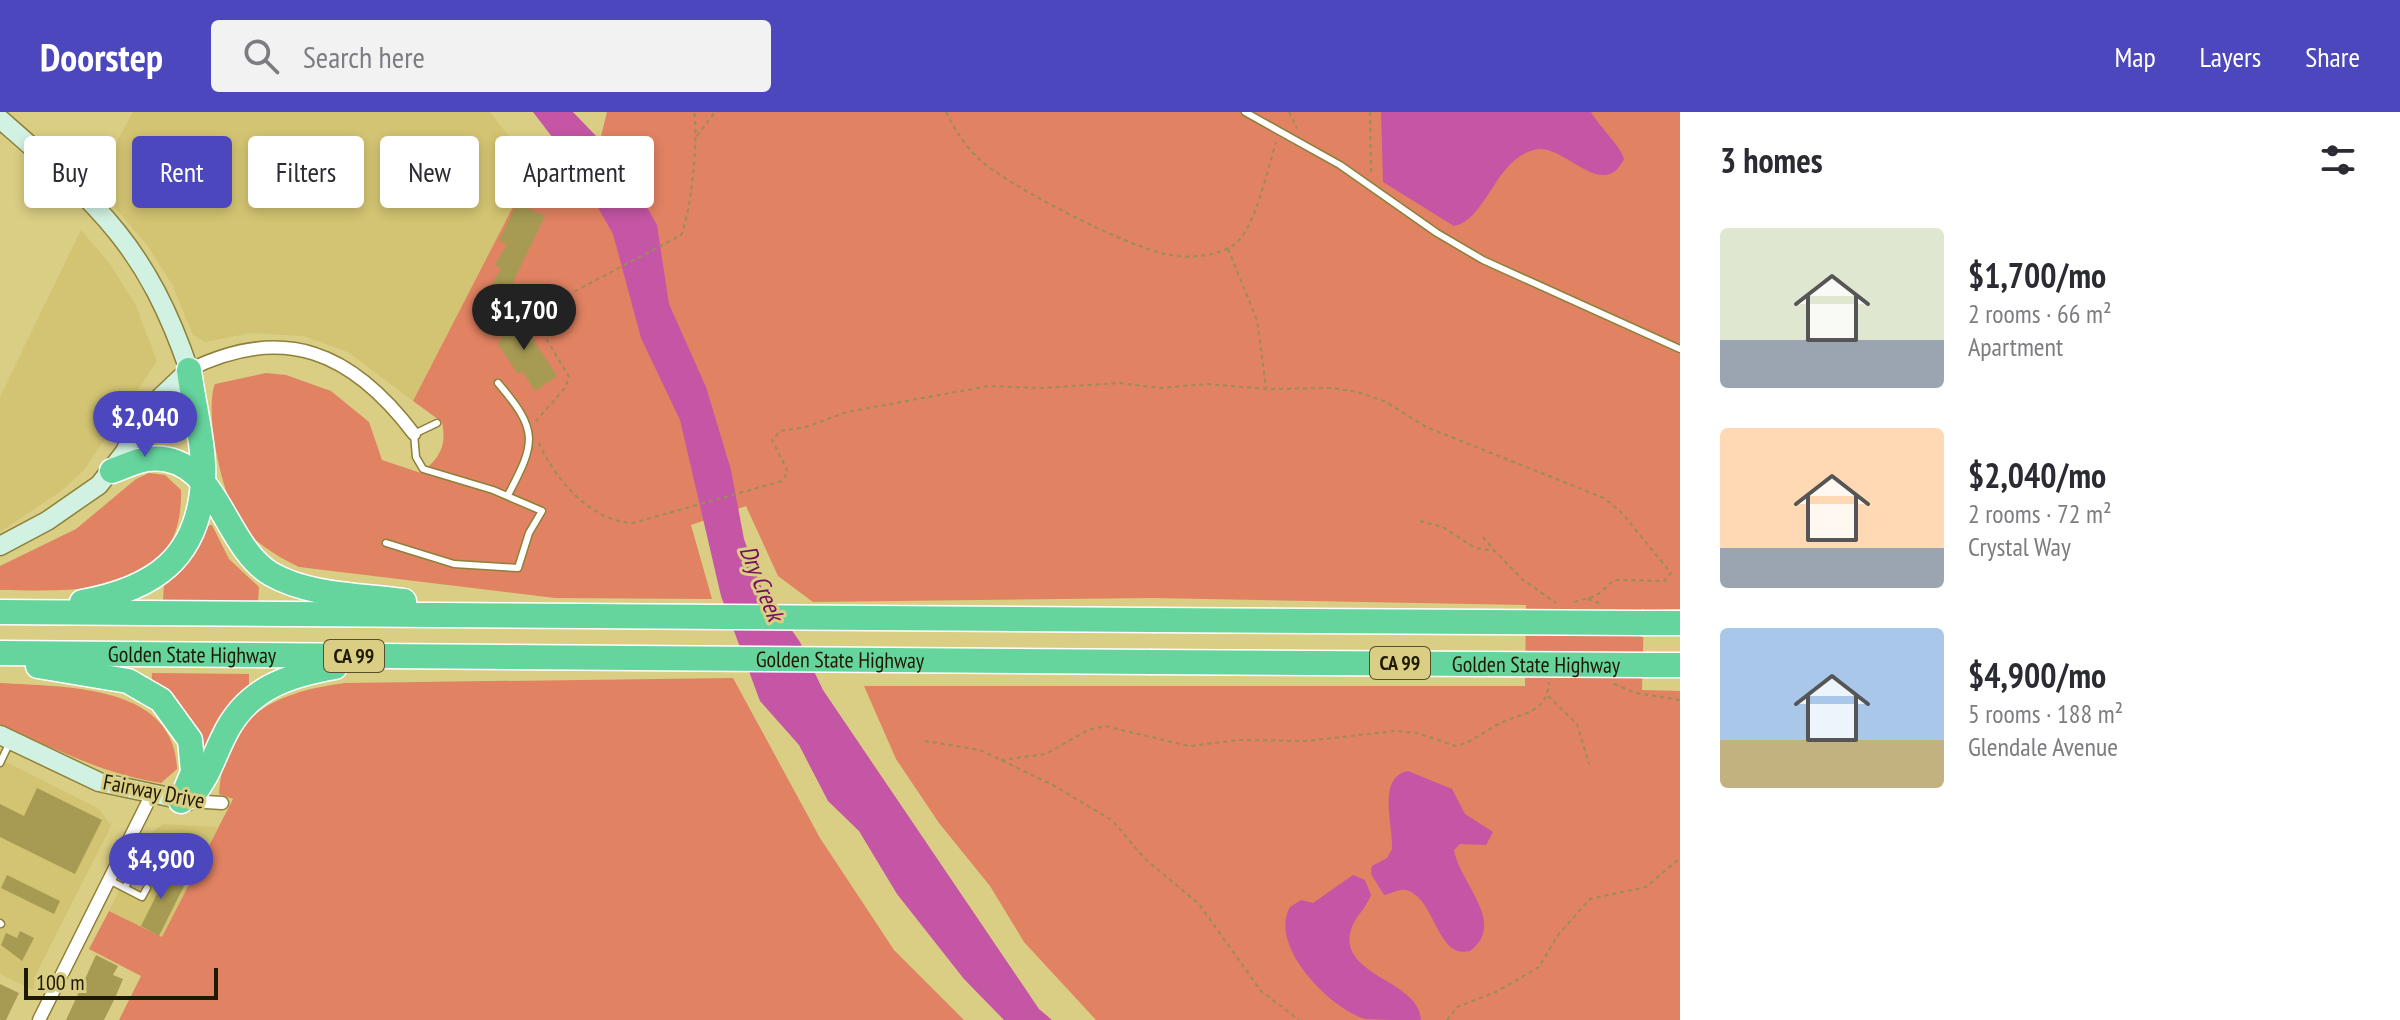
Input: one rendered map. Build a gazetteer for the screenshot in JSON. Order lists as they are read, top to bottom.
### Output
{
  "streets": {
    "highway": ["Golden State Highway", "CA 99"],
    "street": ["Fairway Drive"]
  },
  "water": ["Dry Creek"],
  "scale_bar": "100 m",
  "page": {
    "header": "Doorstep",
    "search": "Search here",
    "nav": ["Map", "Layers", "Share"],
    "heading": "3 homes",
    "chip": [
      "Buy",
      "Rent",
      "Filters",
      "New",
      "Apartment"
    ],
    "list": [
      {
        "name": "$1,700/mo",
        "note": "2 rooms · 66 m² · Apartment"
      },
      {
        "name": "$2,040/mo",
        "note": "2 rooms · 72 m² · Crystal Way"
      },
      {
        "name": "$4,900/mo",
        "note": "5 rooms · 188 m² · Glendale Avenue"
      }
    ],
    "price": ["$1,700", "$2,040", "$4,900"],
    "scale": "100 m"
  }
}
